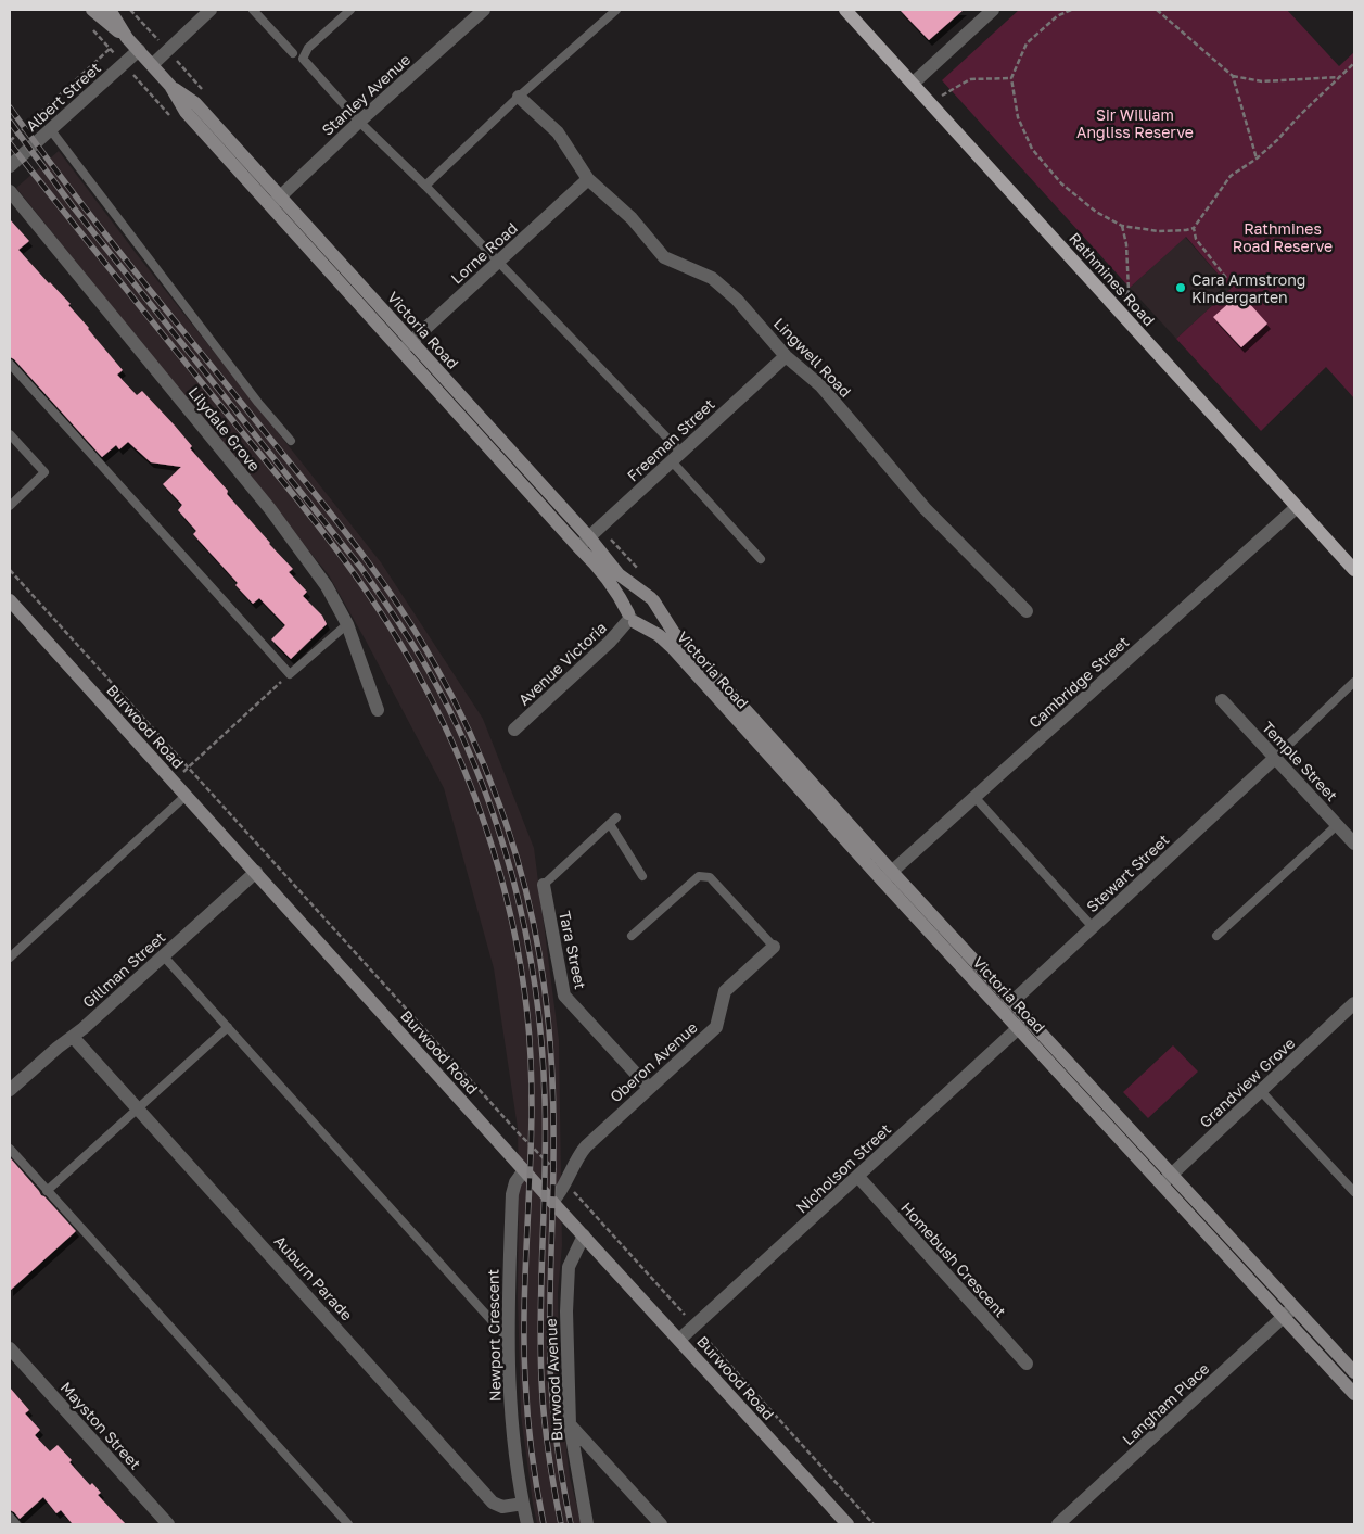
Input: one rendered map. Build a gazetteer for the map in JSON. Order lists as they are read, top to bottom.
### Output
{
  "streets": {
    "main road": ["Rathmines Road"],
    "street": [
      "Stanley Avenue",
      "Albert Street",
      "Lorne Road",
      "Victoria Road",
      "Lingwell Road",
      "Lilydale Grove",
      "Freeman Street",
      "Avenue Victoria",
      "Cambridge Street",
      "Burwood Road",
      "Temple Street",
      "Stewart Street",
      "Tara Street",
      "Gillman Street",
      "Oberon Avenue",
      "Grandview Grove",
      "Nicholson Street",
      "Homebush Crescent",
      "Auburn Parade",
      "Newport Crescent",
      "Burwood Avenue",
      "Langham Place",
      "Mayston Street"
    ]
  },
  "crossings": [
    ["Stanley Avenue", "Victoria Road"],
    ["Albert Street", "Victoria Road"],
    ["Lorne Road", "Victoria Road"],
    ["Lorne Road", "Lingwell Road"],
    ["Rathmines Road", "Cambridge Street"],
    ["Victoria Road", "Freeman Street"],
    ["Victoria Road", "Avenue Victoria"],
    ["Victoria Road", "Cambridge Street"],
    ["Victoria Road", "Stewart Street"],
    ["Victoria Road", "Grandview Grove"],
    ["Victoria Road", "Nicholson Street"],
    ["Victoria Road", "Langham Place"],
    ["Lingwell Road", "Freeman Street"],
    ["Burwood Road", "Gillman Street"],
    ["Burwood Road", "Oberon Avenue"],
    ["Burwood Road", "Nicholson Street"],
    ["Burwood Road", "Newport Crescent"],
    ["Burwood Road", "Burwood Avenue"],
    ["Temple Street", "Stewart Street"],
    ["Tara Street", "Oberon Avenue"],
    ["Gillman Street", "Auburn Parade"],
    ["Nicholson Street", "Homebush Crescent"],
    ["Auburn Parade", "Newport Crescent"]
  ],
  "parks": ["Sir William Angliss Reserve", "Rathmines Road Reserve"],
  "places": ["Cara Armstrong Kindergarten"]
}
